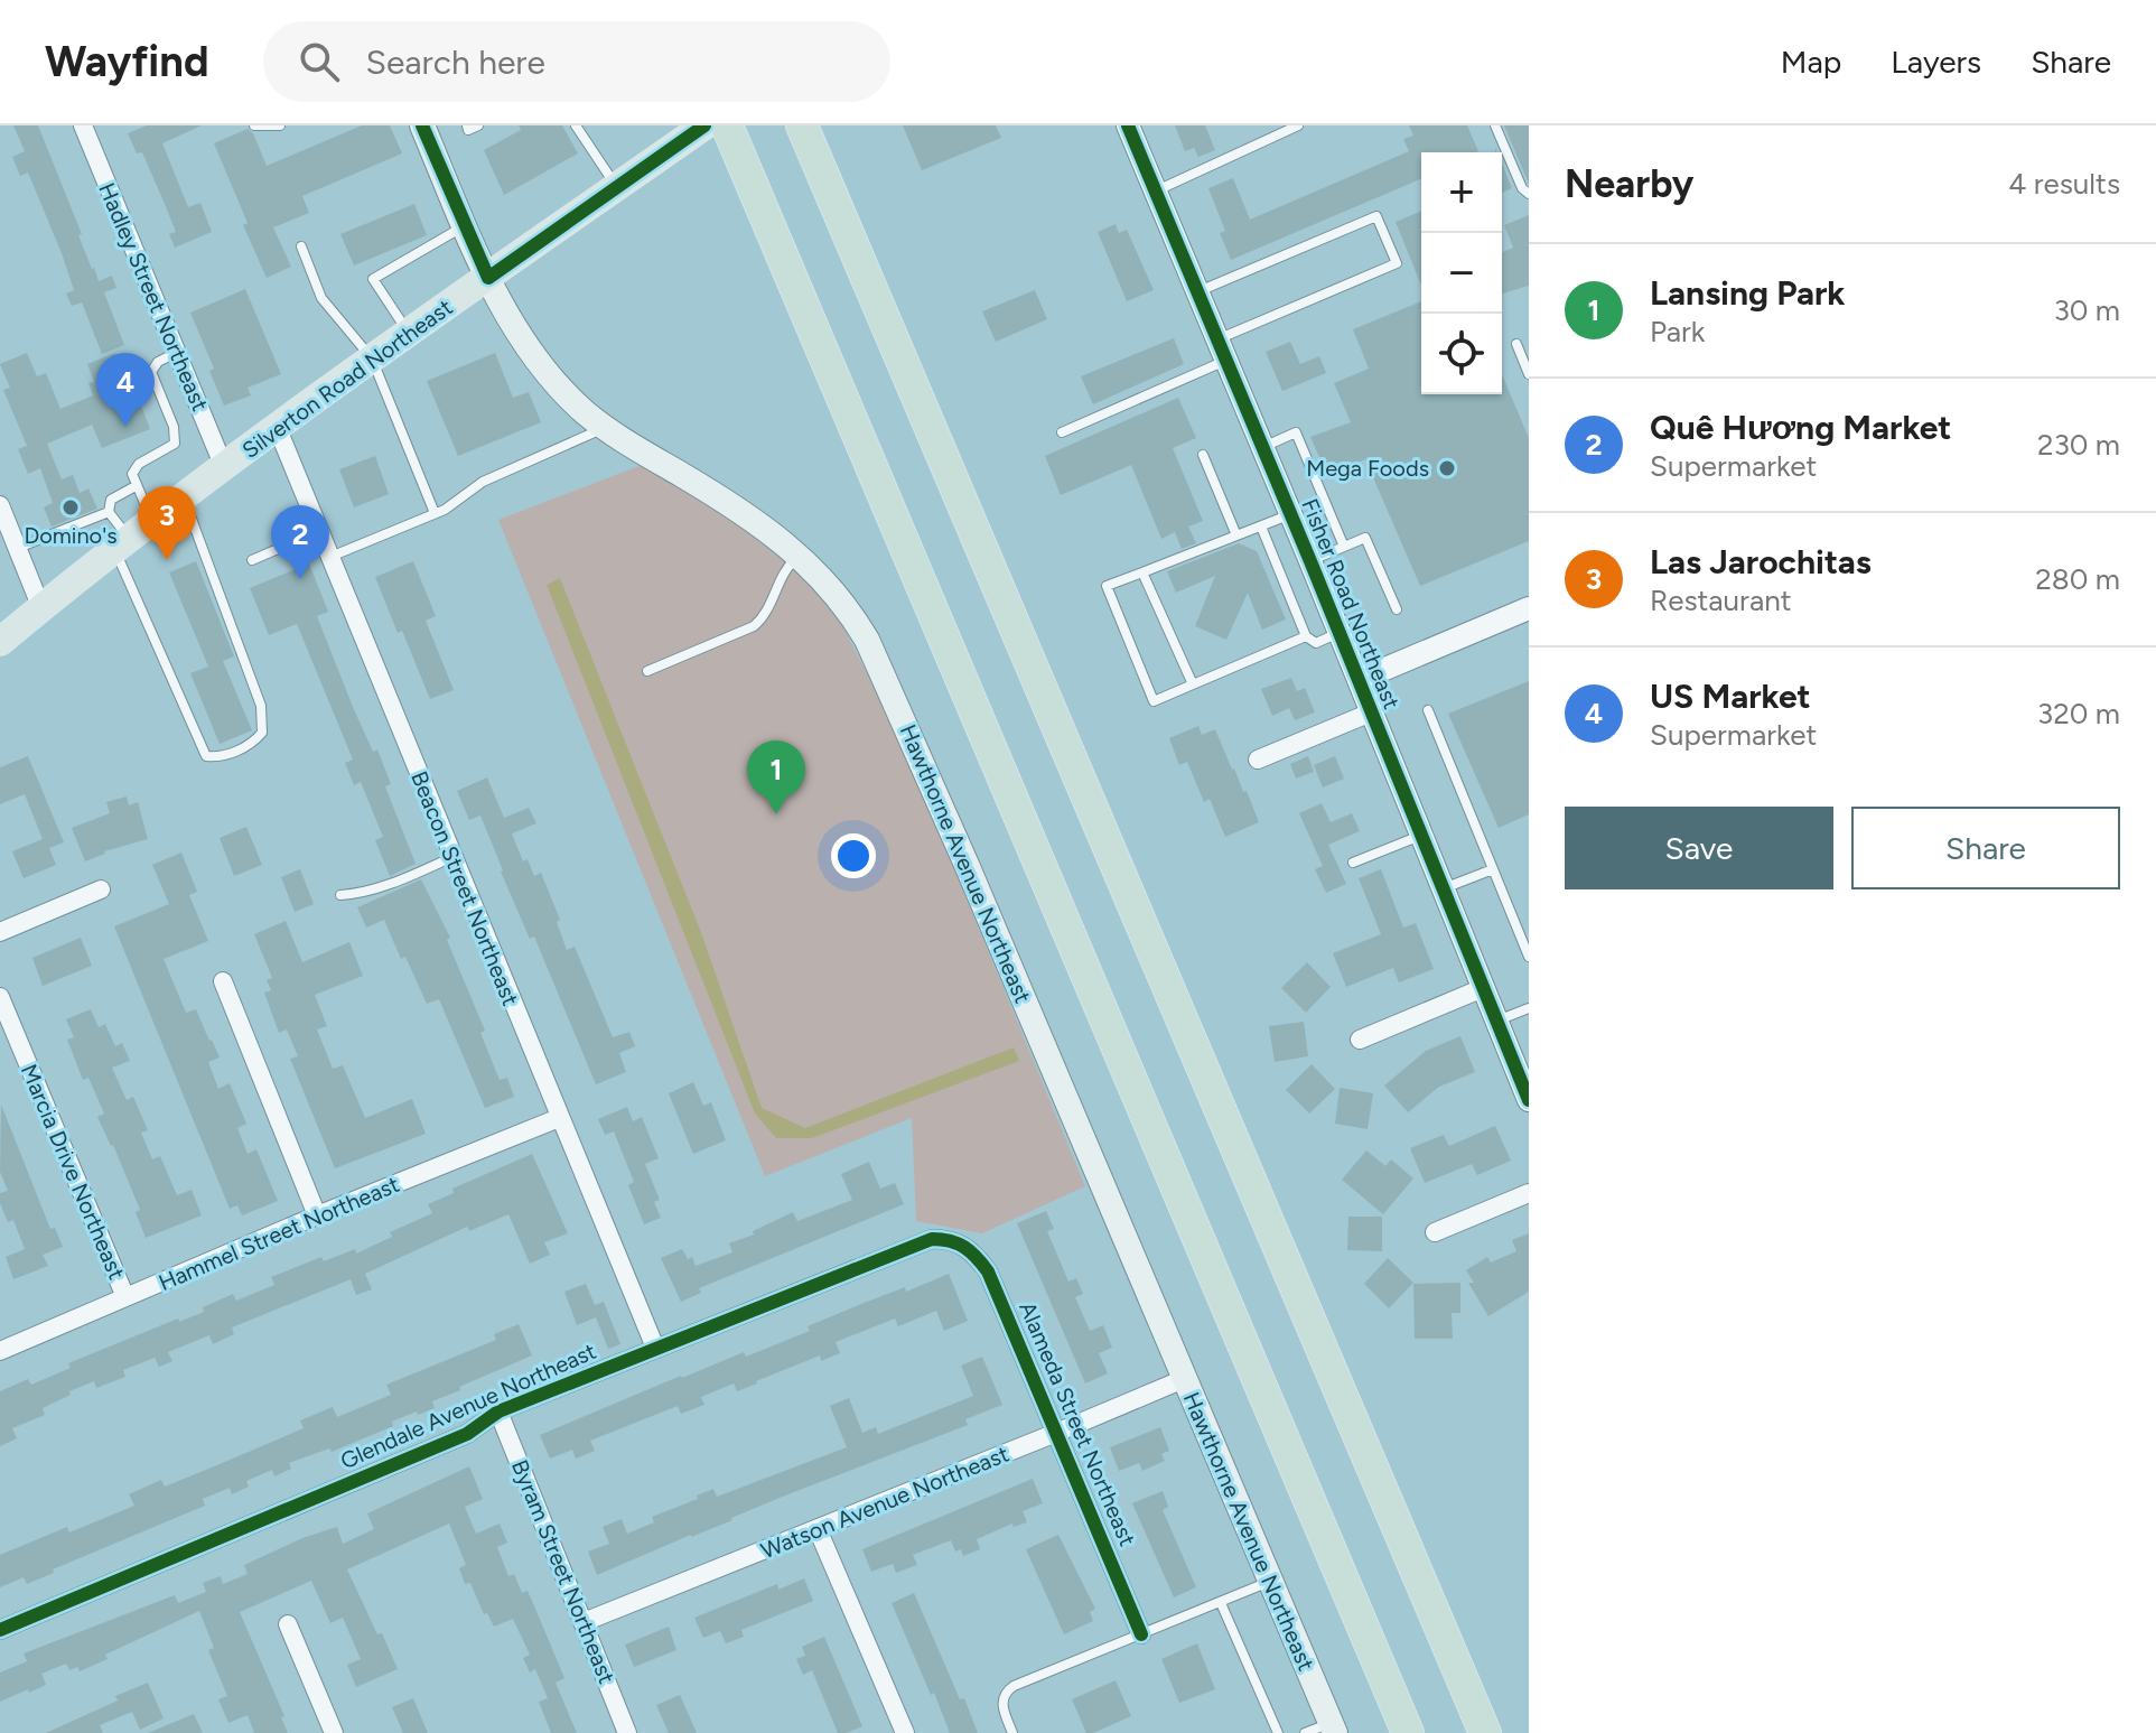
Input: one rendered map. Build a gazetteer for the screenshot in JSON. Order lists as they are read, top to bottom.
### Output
{
  "streets": {
    "main road": ["Silverton Road Northeast", "Hawthorne Avenue Northeast"],
    "street": [
      "Hadley Street Northeast",
      "Fisher Road Northeast",
      "Beacon Street Northeast",
      "Marcia Drive Northeast",
      "Hammel Street Northeast",
      "Glendale Avenue Northeast",
      "Alameda Street Northeast",
      "Watson Avenue Northeast",
      "Byram Street Northeast"
    ]
  },
  "crossings": [
    ["Hadley Street Northeast", "Silverton Road Northeast"],
    ["Silverton Road Northeast", "Hawthorne Avenue Northeast"],
    ["Silverton Road Northeast", "Beacon Street Northeast"],
    ["Hawthorne Avenue Northeast", "Watson Avenue Northeast"],
    ["Beacon Street Northeast", "Hammel Street Northeast"],
    ["Beacon Street Northeast", "Glendale Avenue Northeast"],
    ["Marcia Drive Northeast", "Hammel Street Northeast"],
    ["Glendale Avenue Northeast", "Alameda Street Northeast"],
    ["Glendale Avenue Northeast", "Byram Street Northeast"],
    ["Alameda Street Northeast", "Watson Avenue Northeast"],
    ["Watson Avenue Northeast", "Byram Street Northeast"]
  ],
  "places": ["Mega Foods", "Domino's"],
  "page": {
    "header": "Wayfind",
    "search": "Search here",
    "nav": ["Map", "Layers", "Share"],
    "heading": ["Nearby", "4 results"],
    "map_buttons": ["+", "−"],
    "list": [
      {
        "mark": "1",
        "name": "Lansing Park",
        "note": "Park",
        "value": "30 m"
      },
      {
        "mark": "2",
        "name": "Quê Hương Market",
        "note": "Supermarket",
        "value": "230 m"
      },
      {
        "mark": "3",
        "name": "Las Jarochitas",
        "note": "Restaurant",
        "value": "280 m"
      },
      {
        "mark": "4",
        "name": "US Market",
        "note": "Supermarket",
        "value": "320 m"
      }
    ],
    "pins": [
      "4",
      "3",
      "2",
      "1"
    ],
    "buttons": ["Save", "Share"]
  }
}
